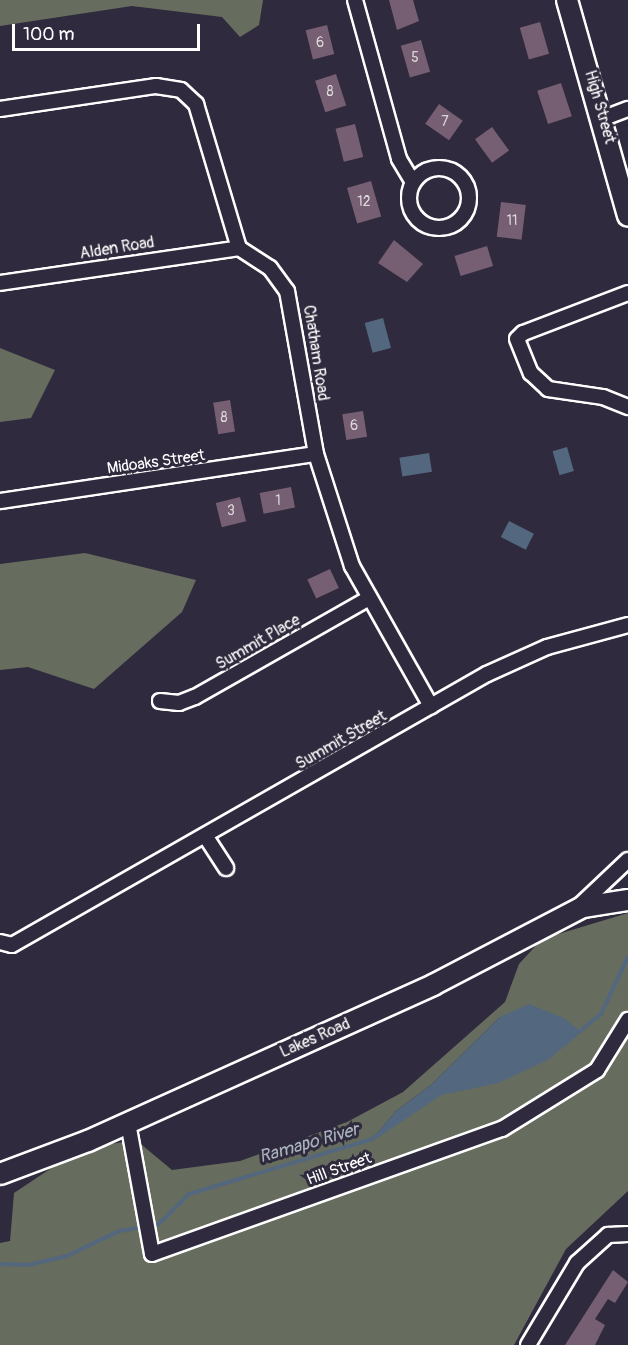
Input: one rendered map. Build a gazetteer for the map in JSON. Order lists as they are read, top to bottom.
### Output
{
  "streets": {
    "main road": ["High Street", "Lakes Road"],
    "street": [
      "Alden Road",
      "Chatham Road",
      "Midoaks Street",
      "Summit Place",
      "Summit Street",
      "Hill Street"
    ]
  },
  "crossings": [
    ["Alden Road", "Chatham Road"],
    ["Chatham Road", "Midoaks Street"],
    ["Chatham Road", "Summit Place"],
    ["Chatham Road", "Summit Street"],
    ["Lakes Road", "Hill Street"]
  ],
  "water": ["Ramapo River"],
  "house_numbers": [
    "6",
    "5",
    "8",
    "7",
    "12",
    "11",
    "8",
    "6",
    "1",
    "3"
  ],
  "scale_bar": "100 m"
}
